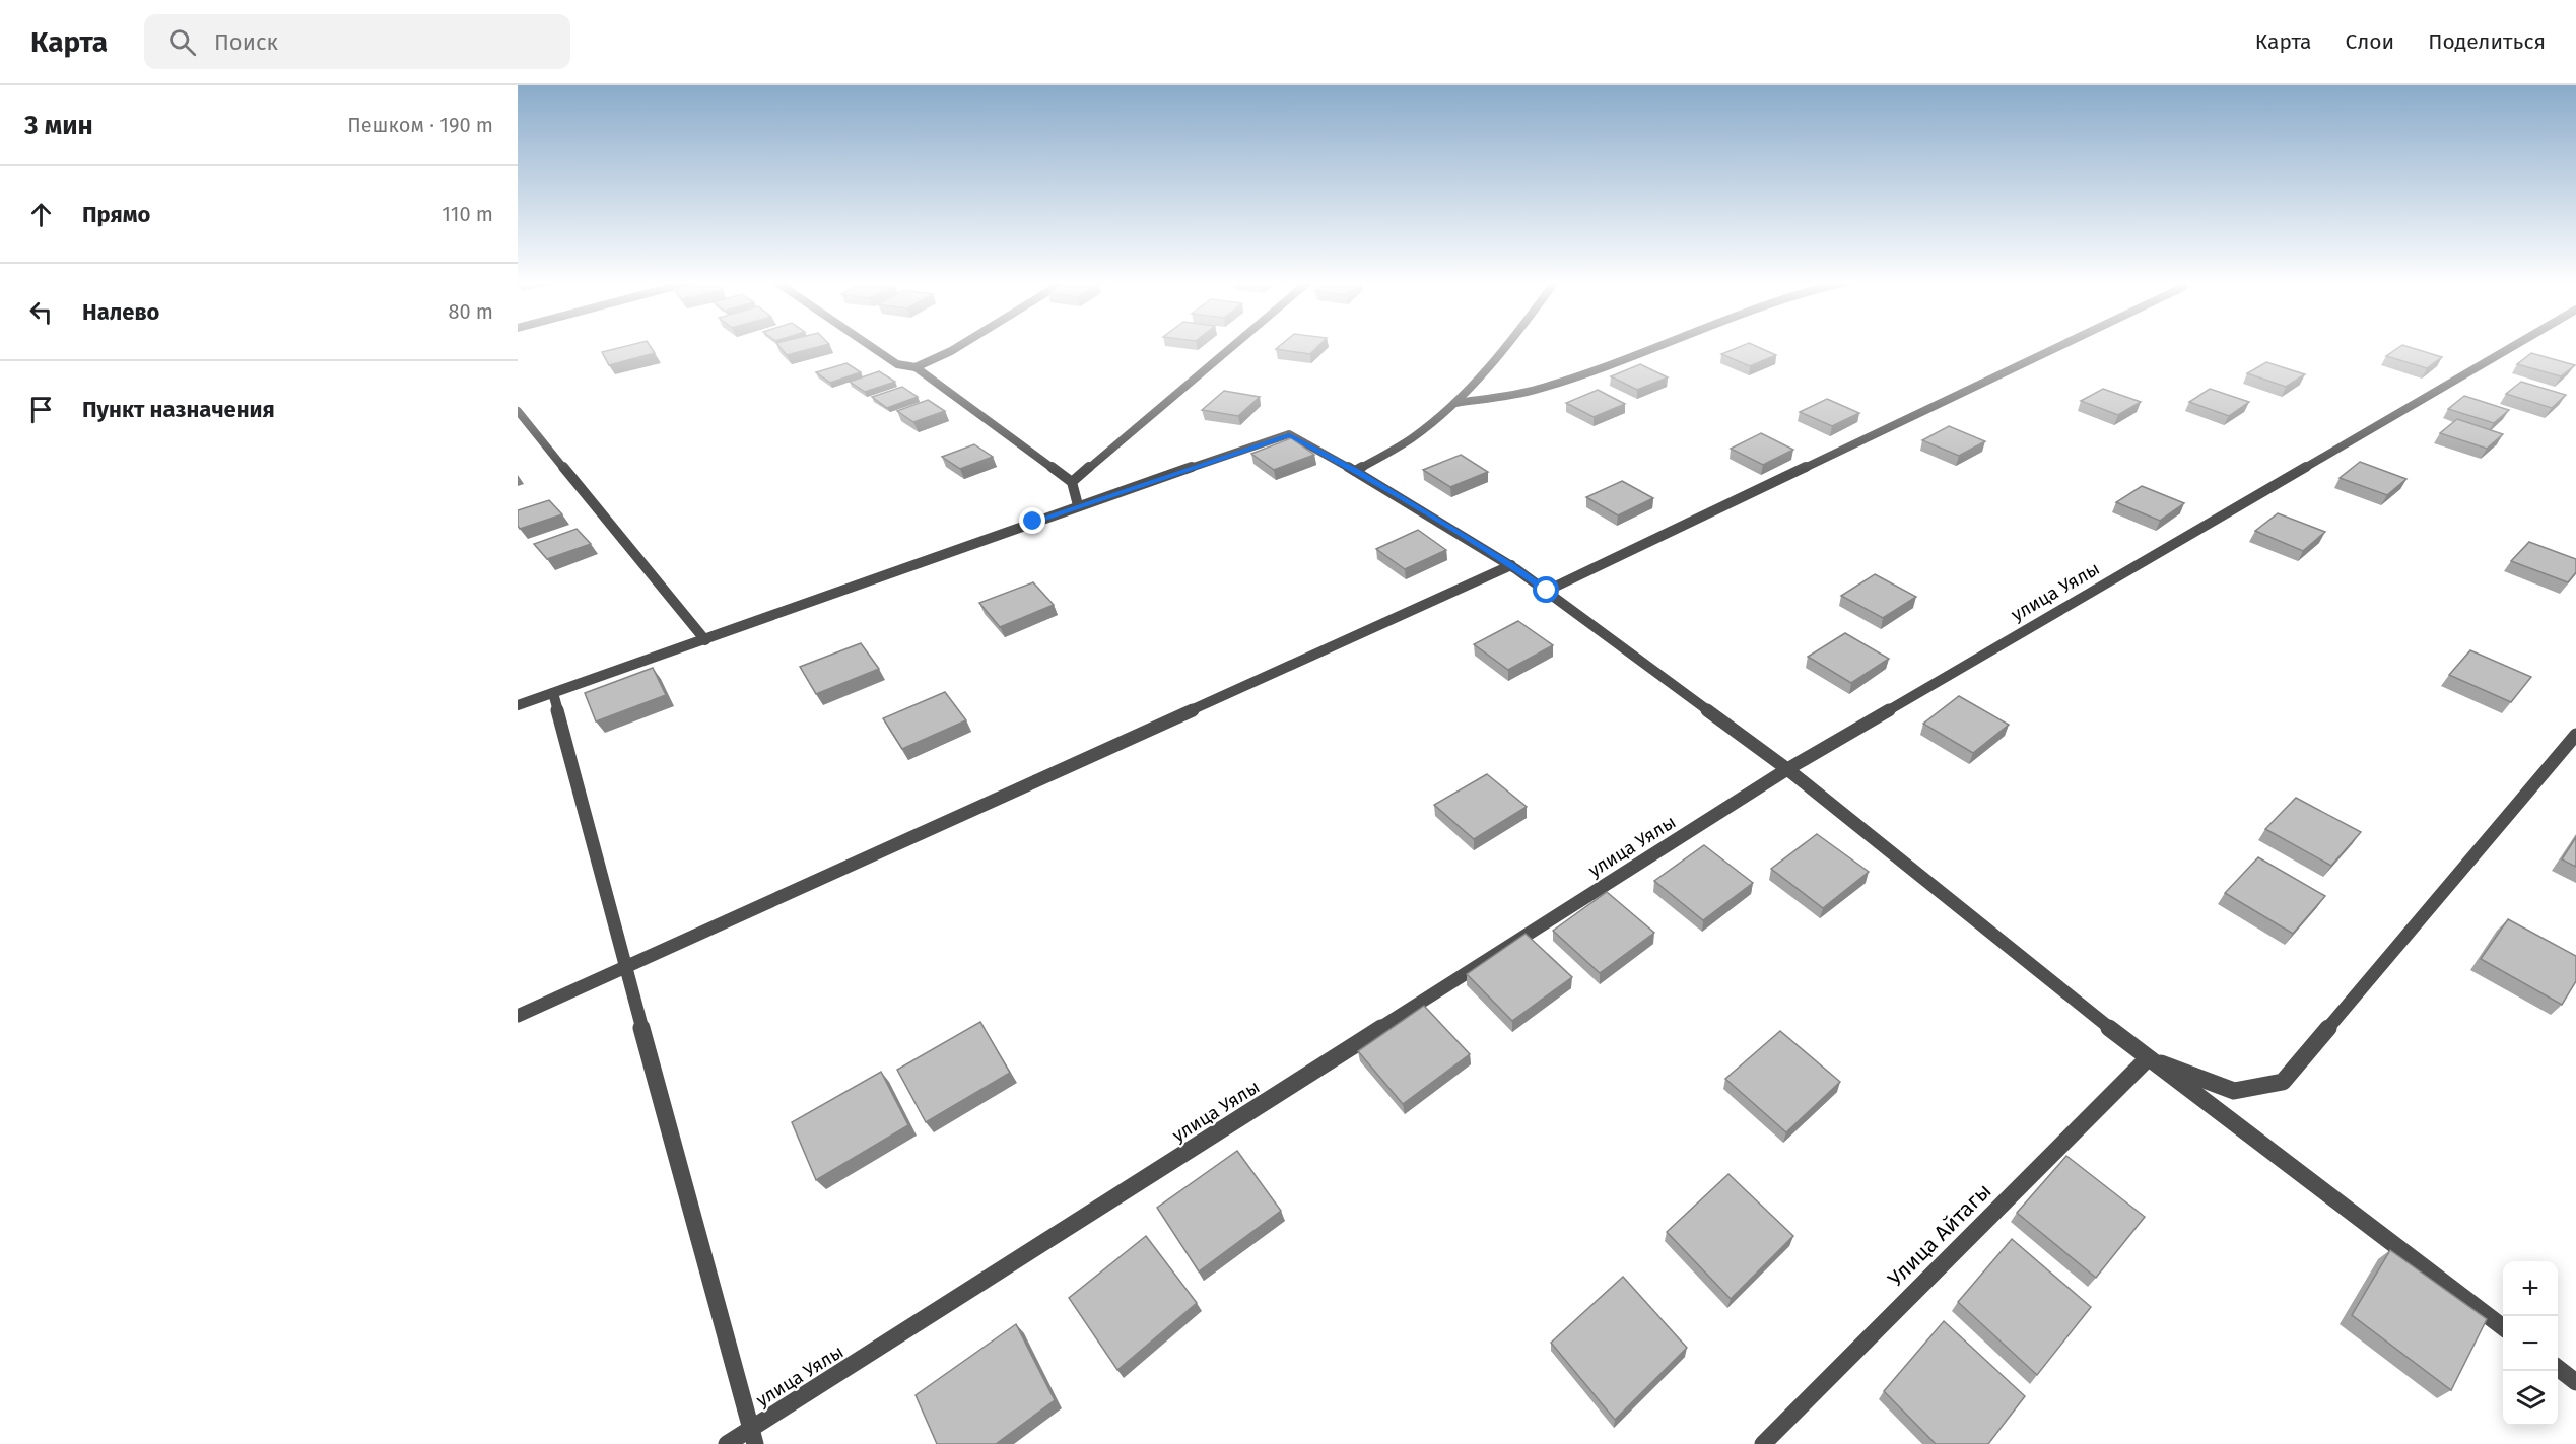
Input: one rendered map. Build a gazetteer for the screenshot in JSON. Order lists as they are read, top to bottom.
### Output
{
  "streets": {
    "street": ["улица Уялы", "Улица Айтагы"]
  },
  "page": {
    "header": "Карта",
    "search": "Поиск",
    "nav": ["Карта", "Слои", "Поделиться"],
    "heading": ["3 мин", "Пешком · 190 m"],
    "list": [
      ["Прямо", "110 m"],
      ["Налево", "80 m"],
      "Пункт назначения"
    ],
    "map_buttons": ["+", "−"]
  }
}
